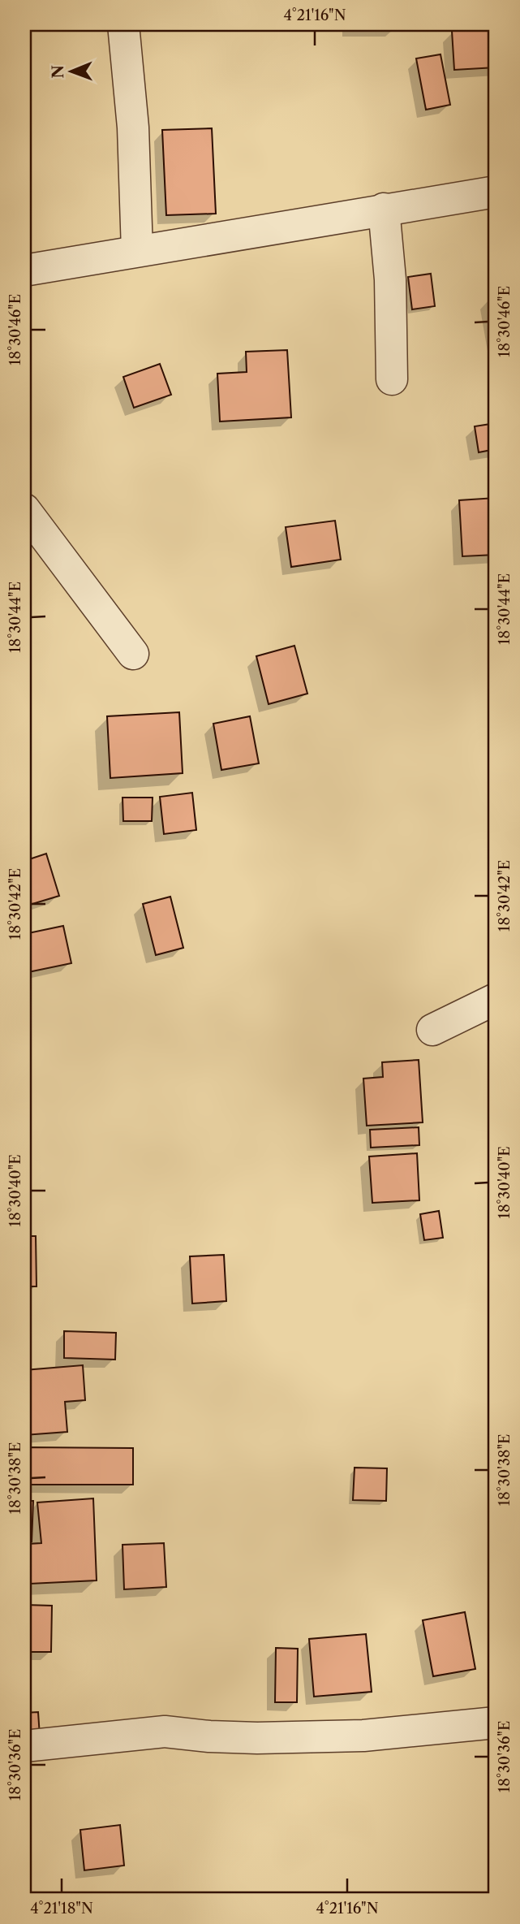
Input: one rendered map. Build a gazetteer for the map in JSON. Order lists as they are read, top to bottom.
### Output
{
  "north": "left",
  "coordinates": [
    "4°21'16\"N",
    "18°30'46\"E",
    "18°30'44\"E",
    "18°30'42\"E",
    "18°30'40\"E",
    "18°30'38\"E",
    "18°30'36\"E",
    "4°21'18\"N"
  ]
}
